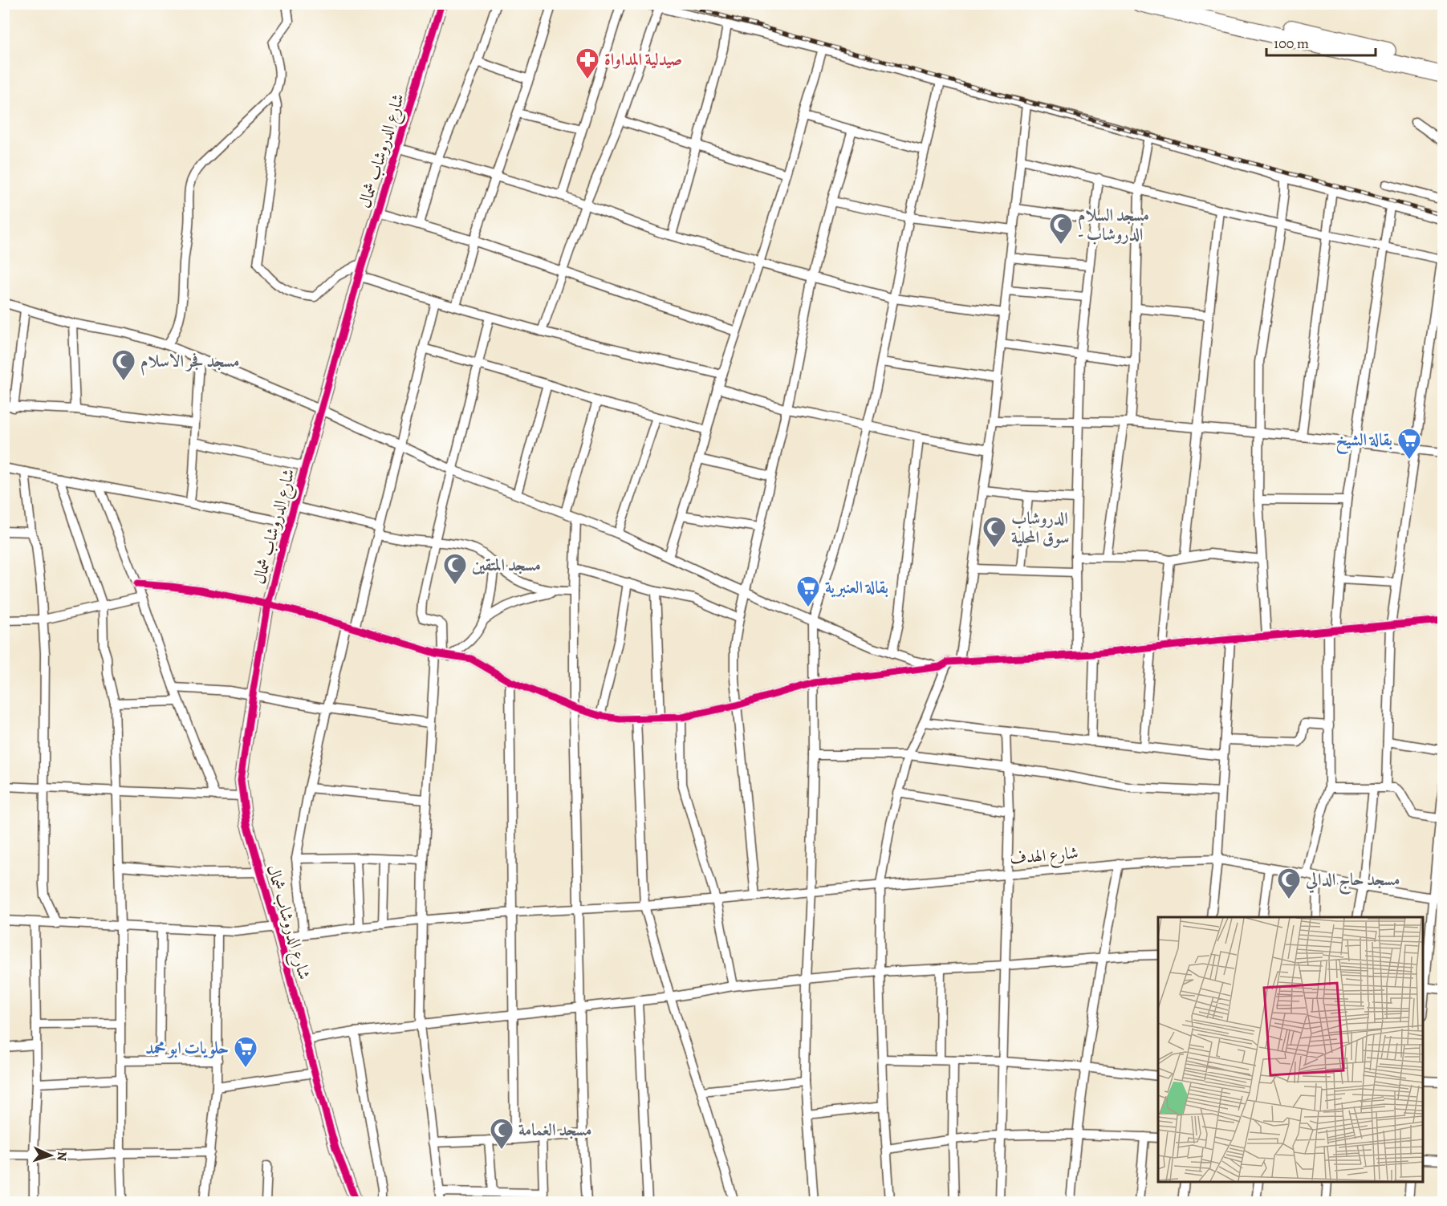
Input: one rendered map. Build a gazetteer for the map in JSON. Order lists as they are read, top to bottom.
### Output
{
  "streets": {
    "street": ["شارع الدروشاب شمال", "شارع الهدف"]
  },
  "crossings": [
    ["شارع الدروشاب شمال", "شارع الهدف"]
  ],
  "places": {
    "pharmacy": ["صيدلية المداواة"],
    "mosque": [
      "مسجد السلام - الدروشاب",
      "مسجد فجر الاسلام",
      "الدروشاب سوق المحلية",
      "مسجد المتقين",
      "مسجد حاج الدالي",
      "مسجد الغمامة"
    ],
    "supermarket": ["بقالة الشيخ", "بقالة العنبرية", "حلويات ابو محمد"]
  },
  "scale_bar": "100 m",
  "north": "right"
}
